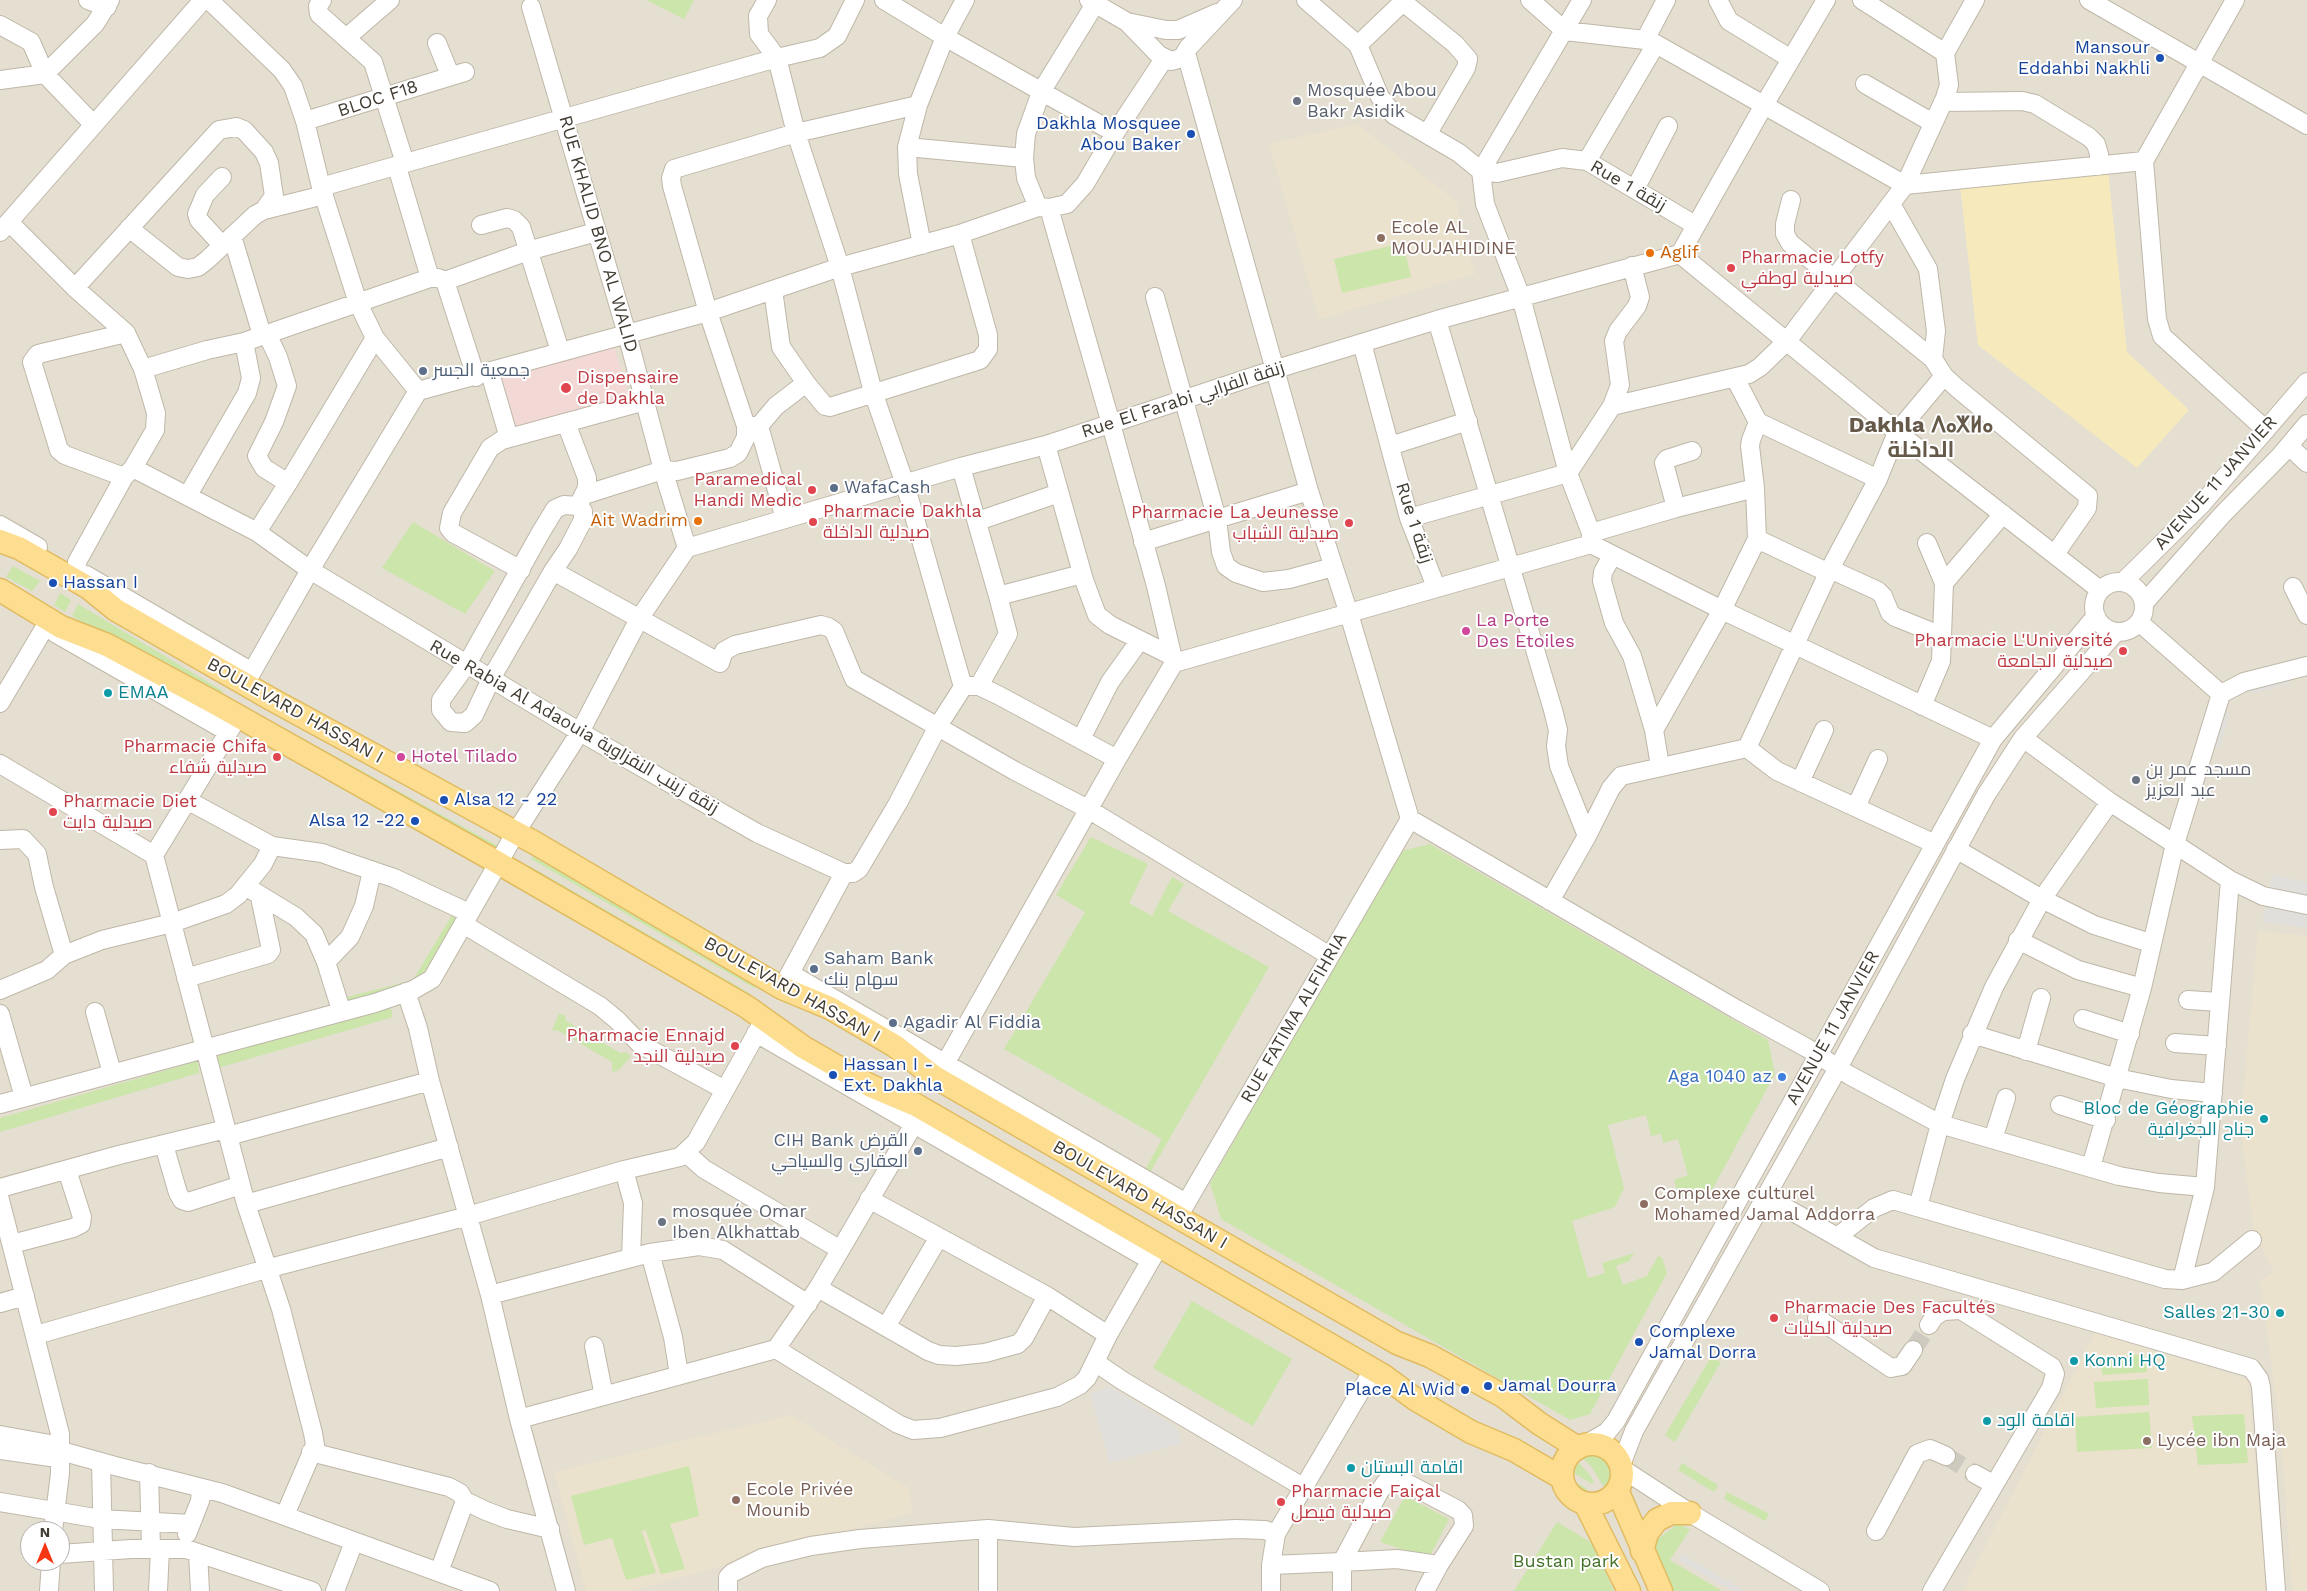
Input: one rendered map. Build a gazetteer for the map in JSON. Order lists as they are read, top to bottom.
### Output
{
  "streets": {
    "main road": ["BOULEVARD HASSAN I"],
    "street": [
      "BLOC F18",
      "Rue 1 زنقة",
      "RUE KHALID BNO AL WALID",
      "Rue El Farabi زنقة الفرابي",
      "AVENUE 11 JANVIER",
      "Rue Rabia Al Adaouia زنقة زينب النفزاوية",
      "RUE FATIMA ALFIHRIA"
    ]
  },
  "crossings": [
    ["Rue 1 زنقة", "Rue El Farabi زنقة الفرابي"],
    ["RUE KHALID BNO AL WALID", "Rue El Farabi زنقة الفرابي"],
    ["AVENUE 11 JANVIER", "BOULEVARD HASSAN I"],
    ["BOULEVARD HASSAN I", "RUE FATIMA ALFIHRIA"]
  ],
  "districts": ["Dakhla ⴷⴰⵅⵍⴰ الداخلة"],
  "parks": ["Bustan park"],
  "places": [
    "Mansour Eddahbi Nakhli",
    "Mosquée Abou Bakr Asidik",
    "Dakhla Mosquee Abou Baker",
    "Ecole AL MOUJAHIDINE",
    "Aglif",
    "Pharmacie Lotfy صيدلية لوطفي",
    "جمعية الجسر",
    "Dispensaire de Dakhla",
    "WafaCash",
    "Paramedical Handi Medic",
    "Ait Wadrim",
    "Pharmacie Dakhla صيدلية الداخلة",
    "Pharmacie La Jeunesse صيدلية الشباب",
    "Hassan I",
    "La Porte Des Etoiles",
    "Pharmacie L'Université صيدلية الجامعة",
    "EMAA",
    "Pharmacie Chifa صيدلية شفاء",
    "Hotel Tilado",
    "مسجد عمر بن عبد العزيز",
    "Alsa 12 - 22",
    "Pharmacie Diet صيدلية دايت",
    "Alsa 12 -22",
    "Saham Bank سهام بنك",
    "Agadir Al Fiddia",
    "Pharmacie Ennajd صيدلية النجد",
    "Hassan I - Ext. Dakhla",
    "Aga 1040 az",
    "Bloc de Géographie جناح الجغرافية",
    "CIH Bank القرض العقاري والسياحي",
    "Complexe culturel Mohamed Jamal Addorra",
    "mosquée Omar Iben Alkhattab",
    "Salles 21-30",
    "Pharmacie Des Facultés صيدلية الكليات",
    "Complexe Jamal Dorra",
    "Konni HQ",
    "Jamal Dourra",
    "Place Al Wid",
    "اقامة الود",
    "Lycée ibn Maja",
    "اقامة البستان",
    "Ecole Privée Mounib",
    "Pharmacie Faiçal صيدلية فيصل"
  ],
  "north": "top"
}
